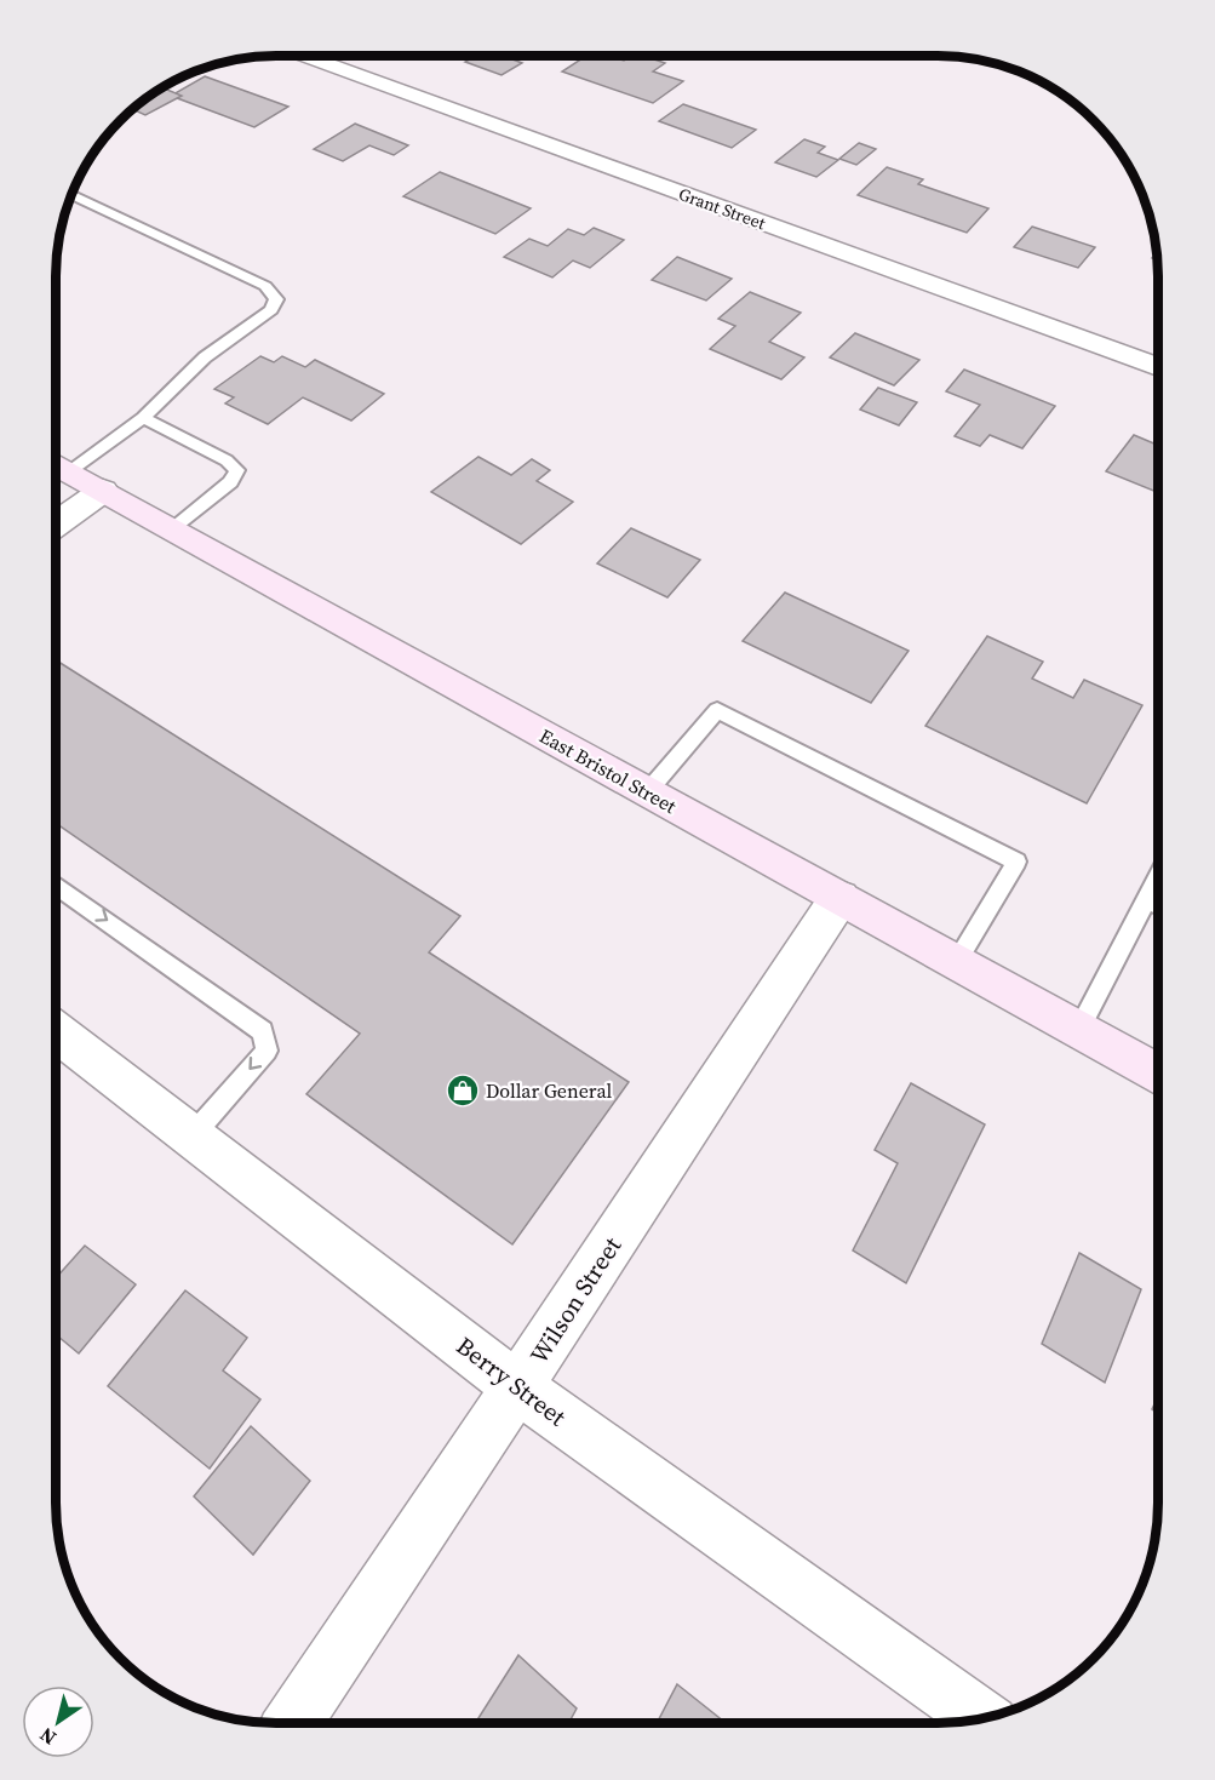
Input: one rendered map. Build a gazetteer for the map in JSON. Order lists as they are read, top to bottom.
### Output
{
  "streets": {
    "main road": ["East Bristol Street"],
    "street": ["Grant Street", "Wilson Street", "Berry Street"]
  },
  "crossings": [
    ["East Bristol Street", "Wilson Street"],
    ["Wilson Street", "Berry Street"]
  ],
  "places": {
    "shop": ["Dollar General"]
  },
  "north": "bottom left"
}
